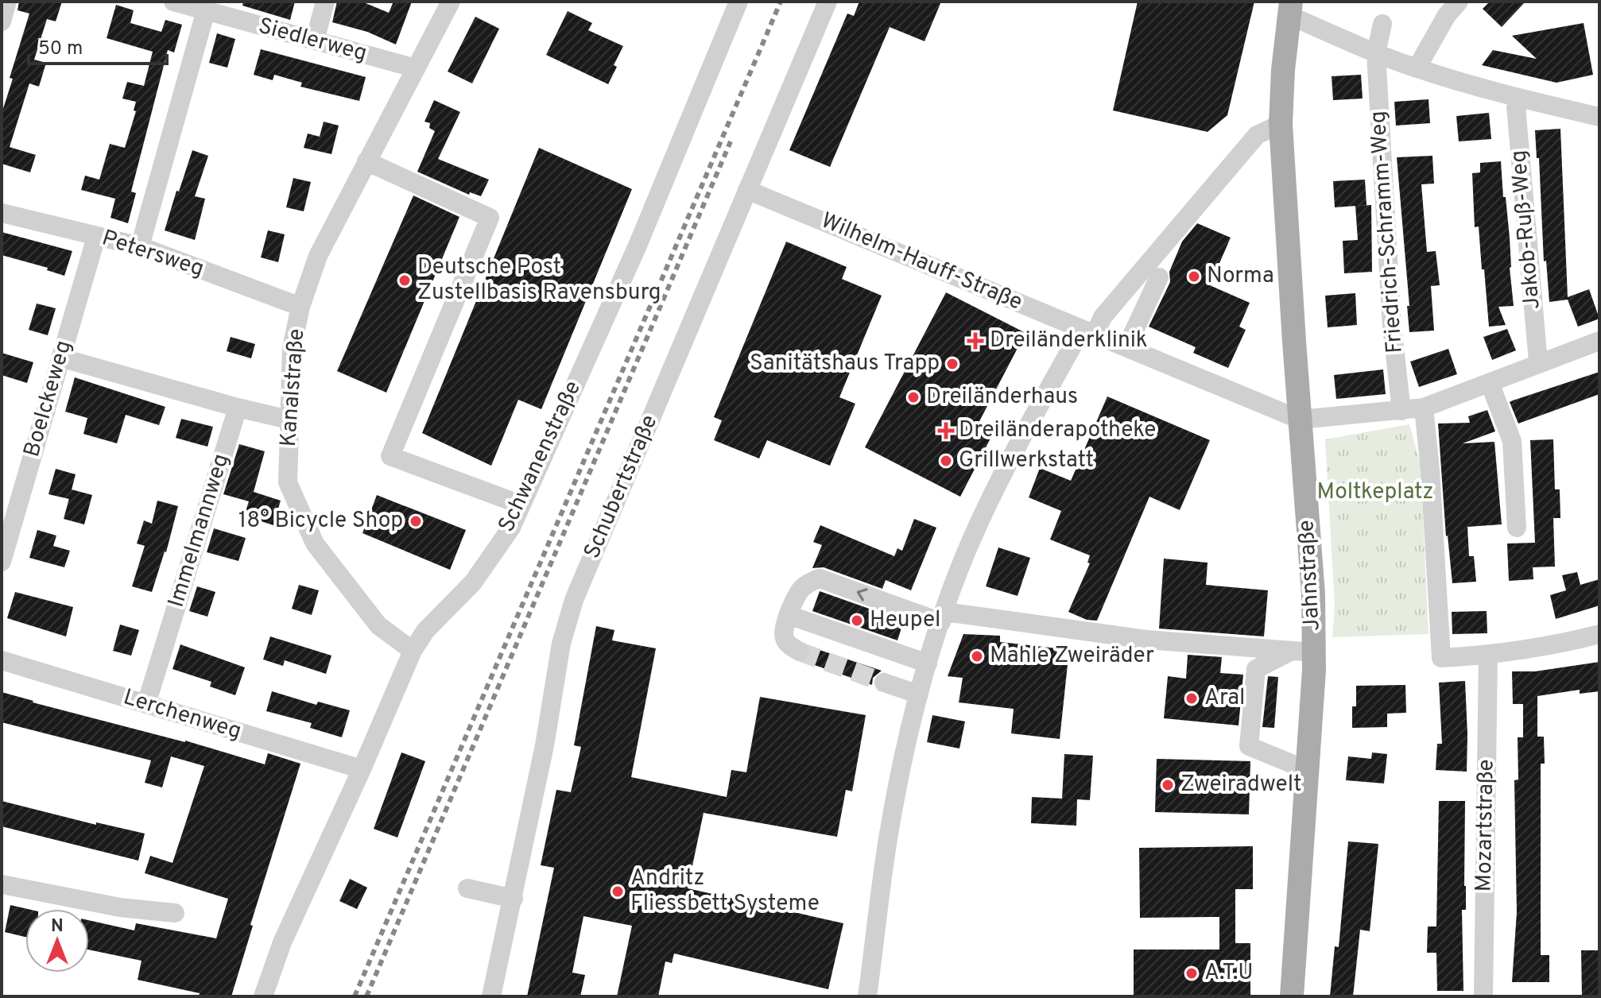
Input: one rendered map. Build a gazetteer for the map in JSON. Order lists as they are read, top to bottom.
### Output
{
  "streets": {
    "main road": ["Jahnstraße"],
    "street": [
      "Siedlerweg",
      "Jakob-Ruß-Weg",
      "Friedrich-Schramm-Weg",
      "Petersweg",
      "Wilhelm-Hauff-Straße",
      "Kanalstraße",
      "Boelckeweg",
      "Schwanenstraße",
      "Schubertstraße",
      "Immelmannweg",
      "Lerchenweg",
      "Mozartstraße"
    ]
  },
  "crossings": [
    ["Siedlerweg", "Kanalstraße"],
    ["Jakob-Ruß-Weg", "Wilhelm-Hauff-Straße"],
    ["Friedrich-Schramm-Weg", "Wilhelm-Hauff-Straße"],
    ["Petersweg", "Kanalstraße"],
    ["Petersweg", "Boelckeweg"],
    ["Wilhelm-Hauff-Straße", "Schubertstraße"],
    ["Wilhelm-Hauff-Straße", "Jahnstraße"],
    ["Kanalstraße", "Schwanenstraße"],
    ["Schwanenstraße", "Lerchenweg"],
    ["Immelmannweg", "Lerchenweg"]
  ],
  "parks": ["Moltkeplatz"],
  "places": {
    "other": [
      "Norma",
      "Deutsche Post Zustellbasis Ravensburg",
      "Sanitätshaus Trapp",
      "Dreiländerhaus",
      "Grillwerkstatt",
      "18° Bicycle Shop",
      "Heupel",
      "Mahle Zweiräder",
      "Aral",
      "Zweiradwelt",
      "Andritz Fliessbett Systeme",
      "A.T.U"
    ],
    "health": ["Dreiländerklinik", "Dreiländerapotheke"]
  },
  "scale_bar": "50 m",
  "north": "top"
}
